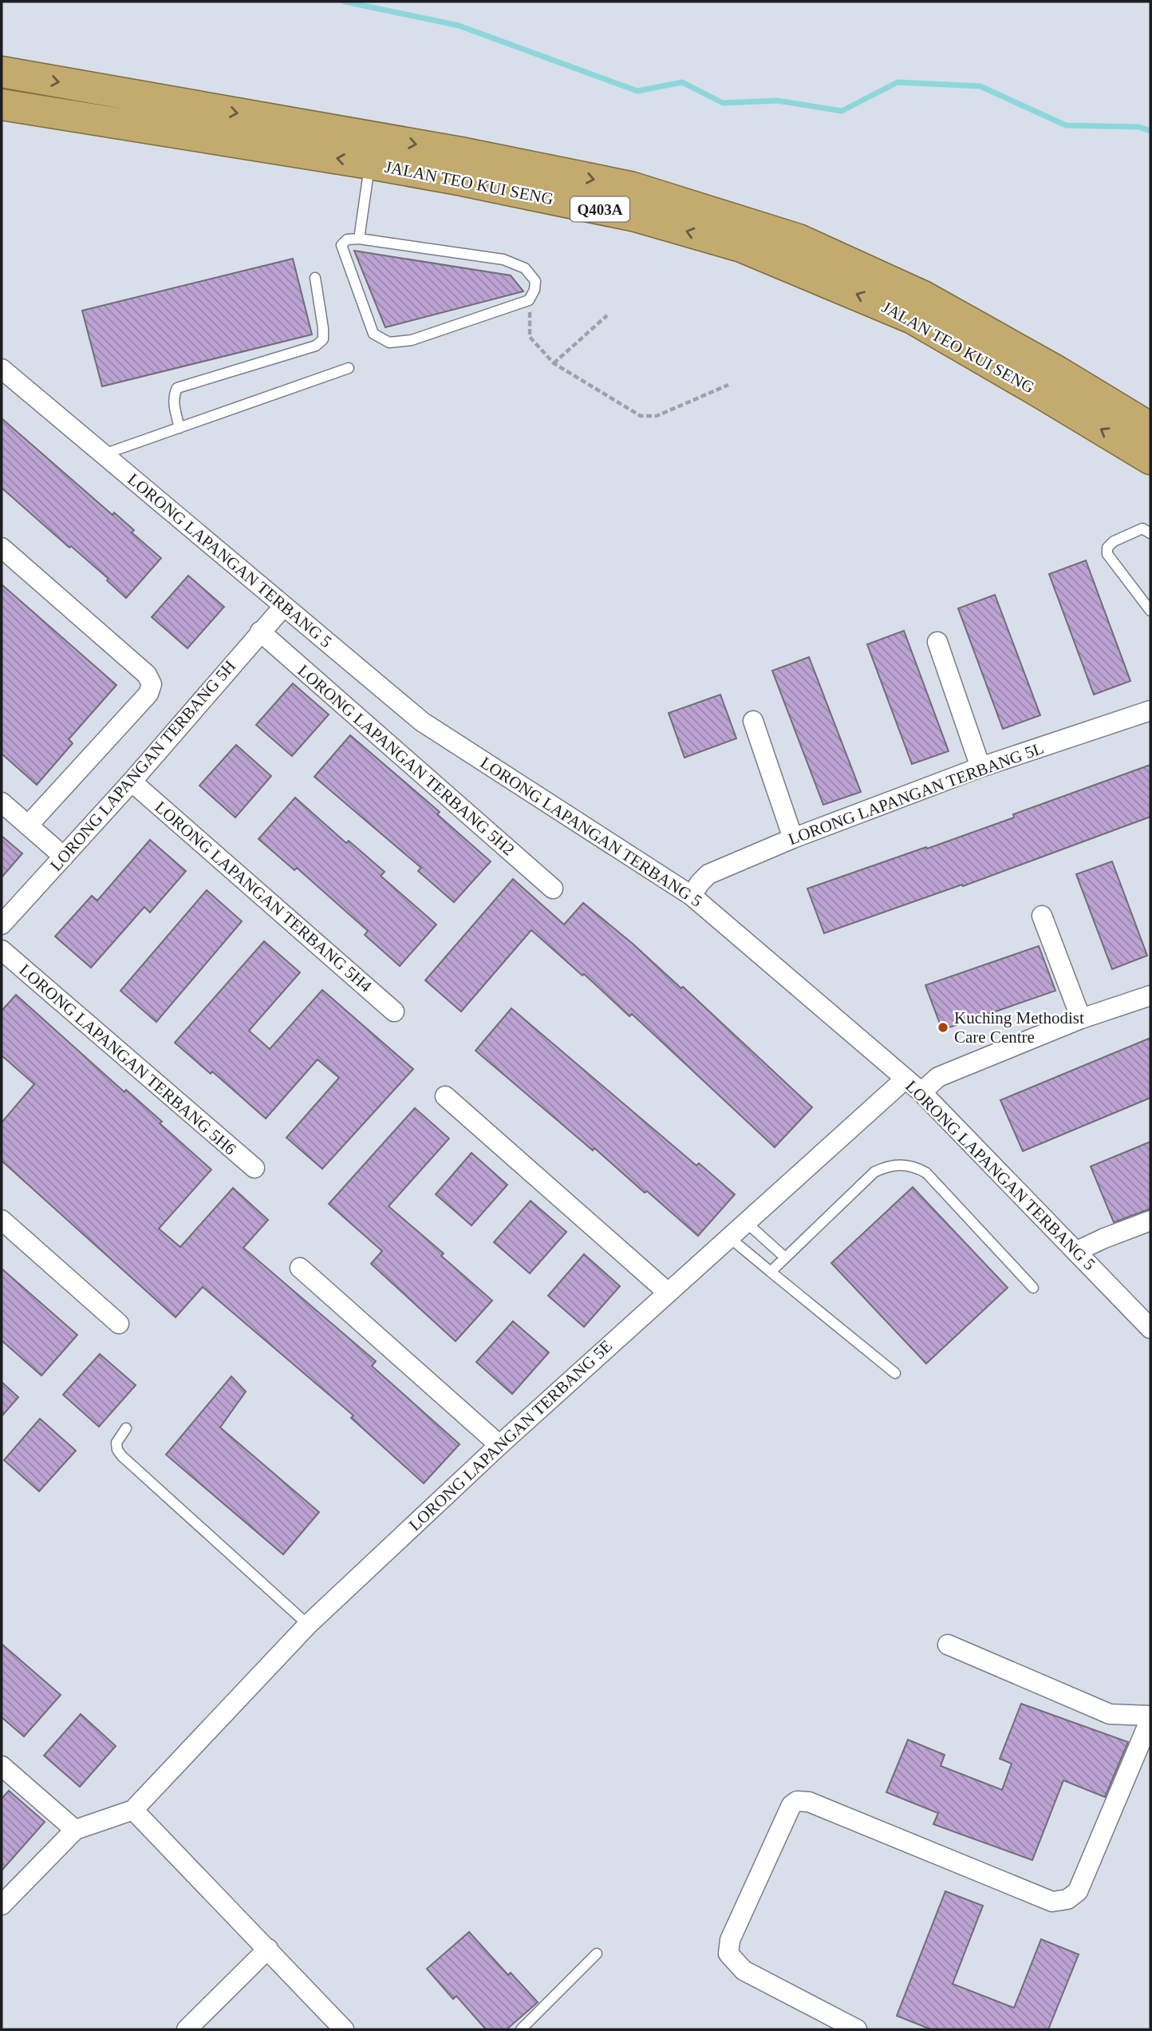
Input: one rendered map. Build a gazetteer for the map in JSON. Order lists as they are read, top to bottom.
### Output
{
  "streets": {
    "highway": ["JALAN TEO KUI SENG", "Q403A"],
    "street": [
      "LORONG LAPANGAN TERBANG 5",
      "LORONG LAPANGAN TERBANG 5H2",
      "LORONG LAPANGAN TERBANG 5H",
      "LORONG LAPANGAN TERBANG 5L",
      "LORONG LAPANGAN TERBANG 5H4",
      "LORONG LAPANGAN TERBANG 5H6",
      "LORONG LAPANGAN TERBANG 5E"
    ]
  },
  "crossings": [
    ["LORONG LAPANGAN TERBANG 5", "LORONG LAPANGAN TERBANG 5H"],
    ["LORONG LAPANGAN TERBANG 5", "LORONG LAPANGAN TERBANG 5L"],
    ["LORONG LAPANGAN TERBANG 5", "LORONG LAPANGAN TERBANG 5E"],
    ["LORONG LAPANGAN TERBANG 5H2", "LORONG LAPANGAN TERBANG 5H"],
    ["LORONG LAPANGAN TERBANG 5H", "LORONG LAPANGAN TERBANG 5H4"]
  ],
  "places": ["Kuching Methodist Care Centre"]
}
